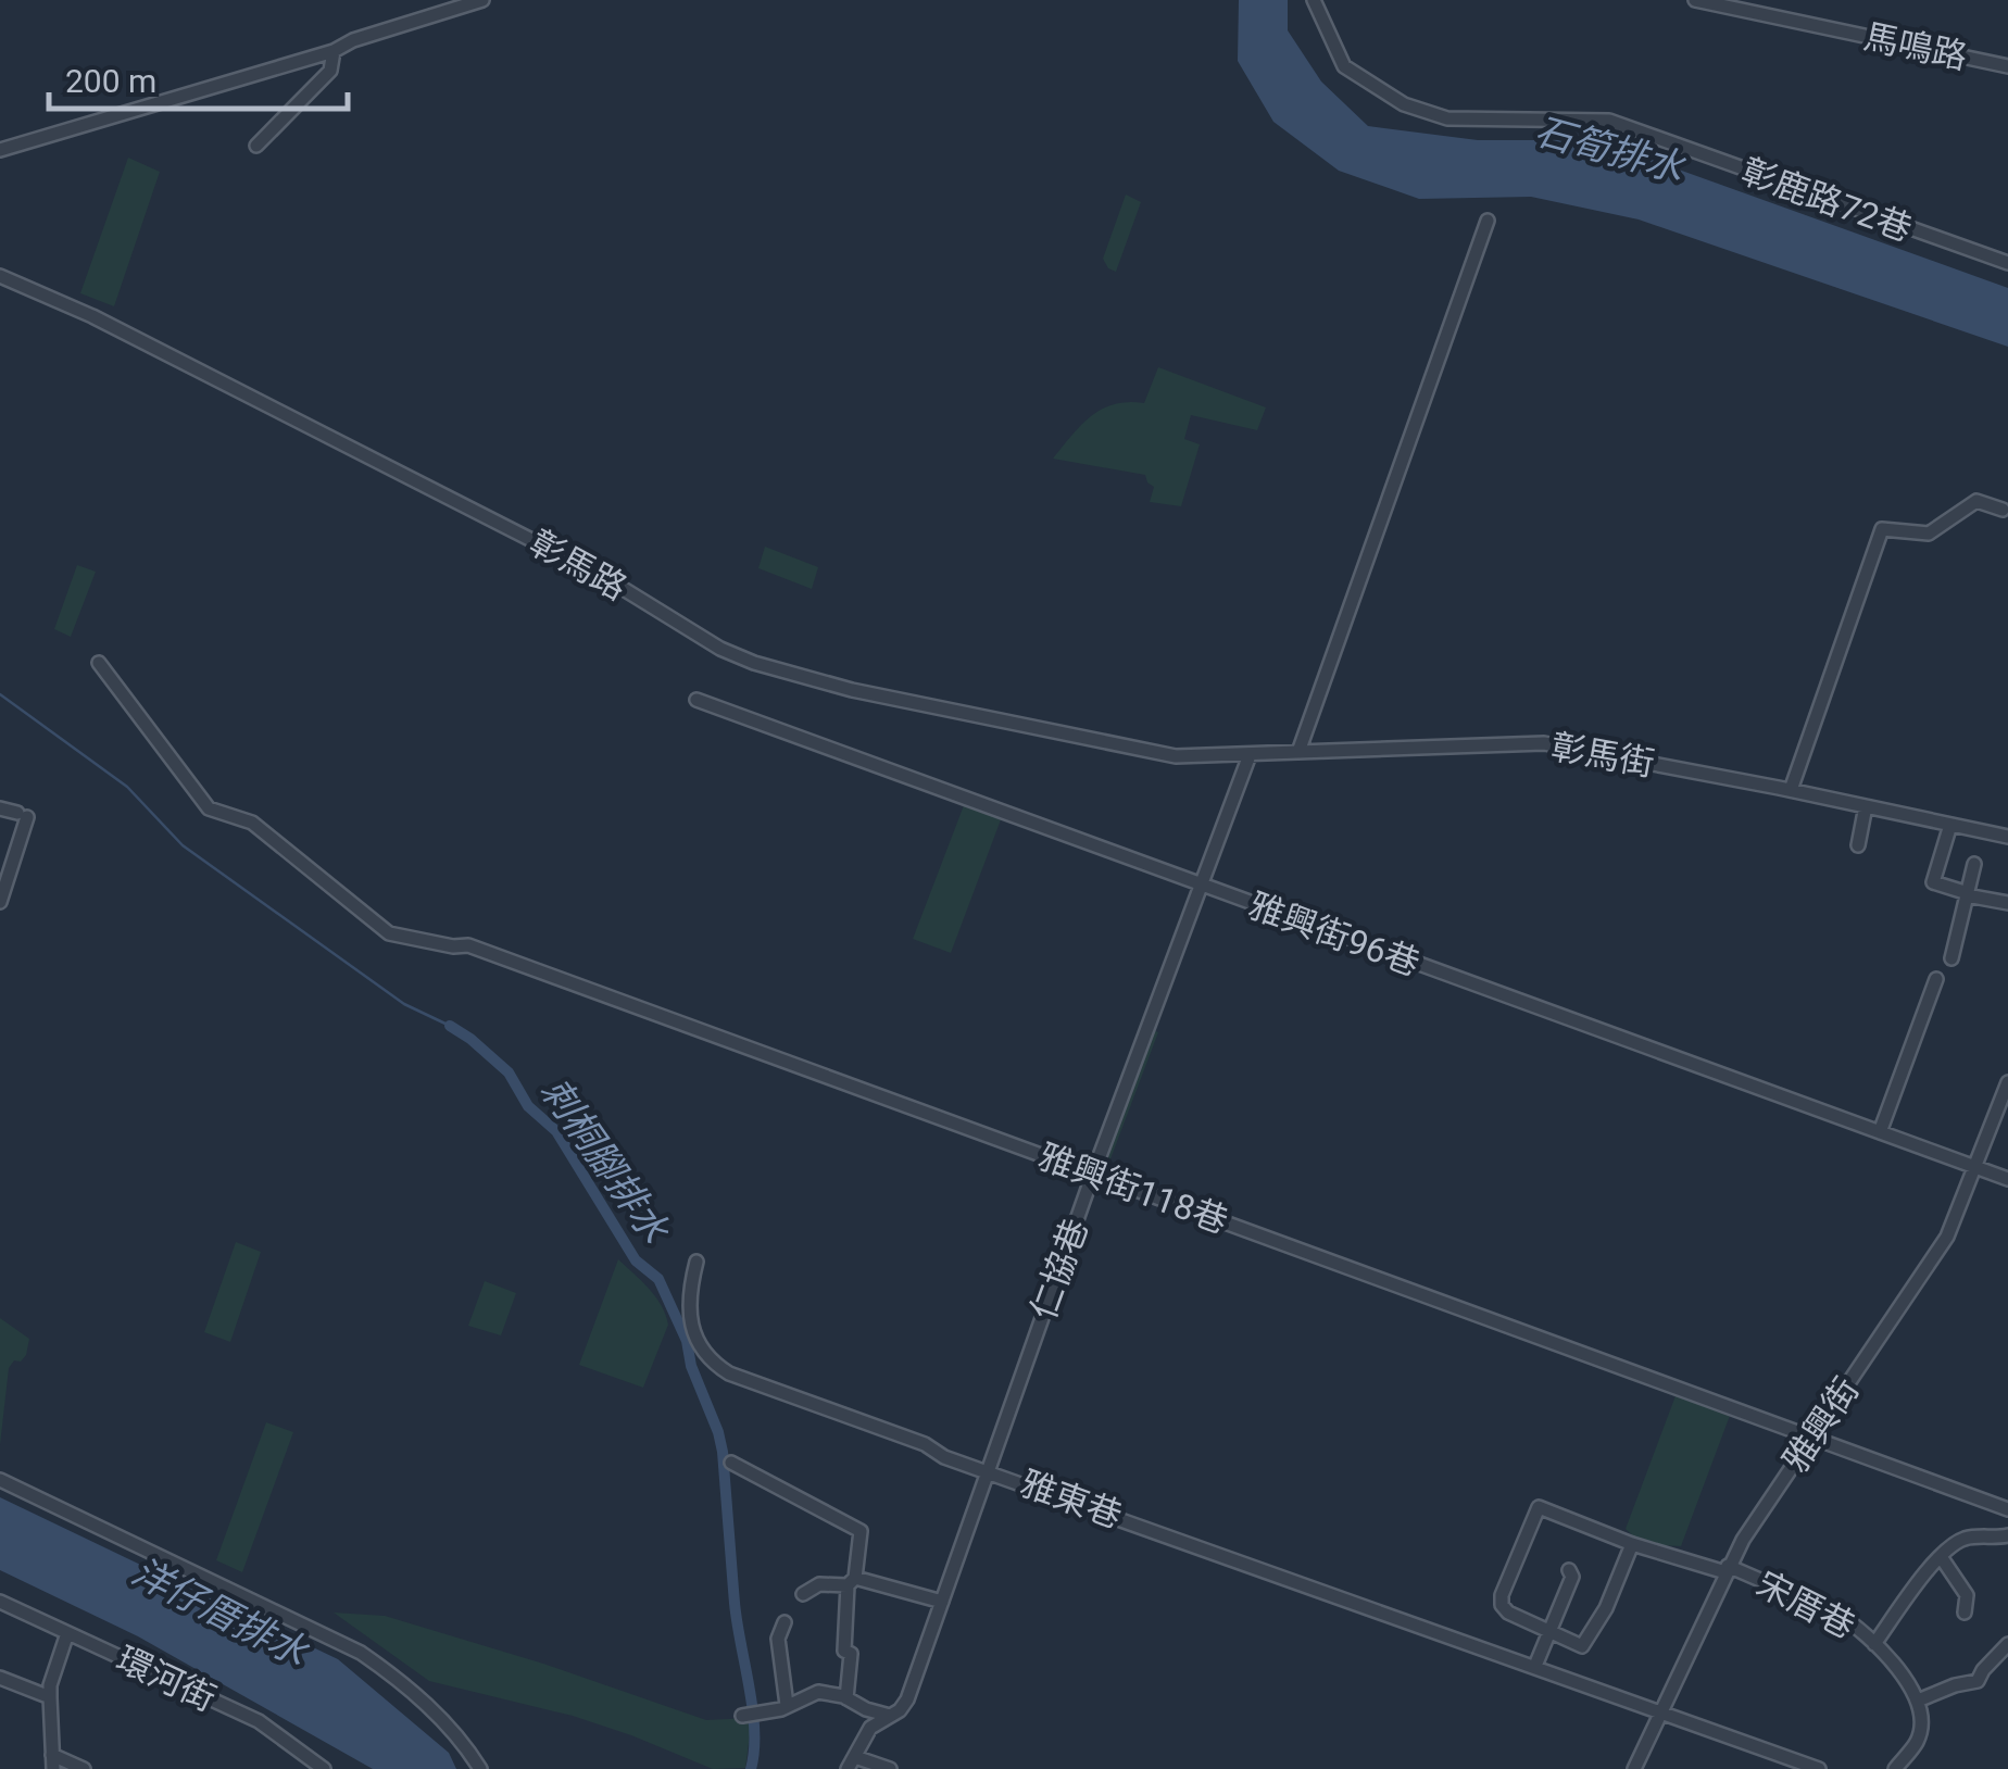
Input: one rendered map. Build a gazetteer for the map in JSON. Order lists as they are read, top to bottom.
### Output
{
  "streets": {
    "street": [
      "馬鳴路",
      "彰鹿路72巷",
      "彰馬路",
      "彰馬街",
      "雅興街96巷",
      "雅興街118巷",
      "仁協巷",
      "雅興街",
      "雅東巷",
      "宋厝巷",
      "環河街"
    ]
  },
  "crossings": [
    ["彰馬路", "彰馬街"],
    ["彰馬街", "仁協巷"],
    ["雅興街96巷", "仁協巷"],
    ["雅興街96巷", "雅興街"],
    ["雅興街118巷", "仁協巷"],
    ["雅興街118巷", "雅興街"],
    ["仁協巷", "雅東巷"],
    ["雅興街", "雅東巷"],
    ["雅興街", "宋厝巷"]
  ],
  "water": ["石筍排水", "刺桐腳排水", "洋仔厝排水"],
  "scale_bar": "200 m"
}
